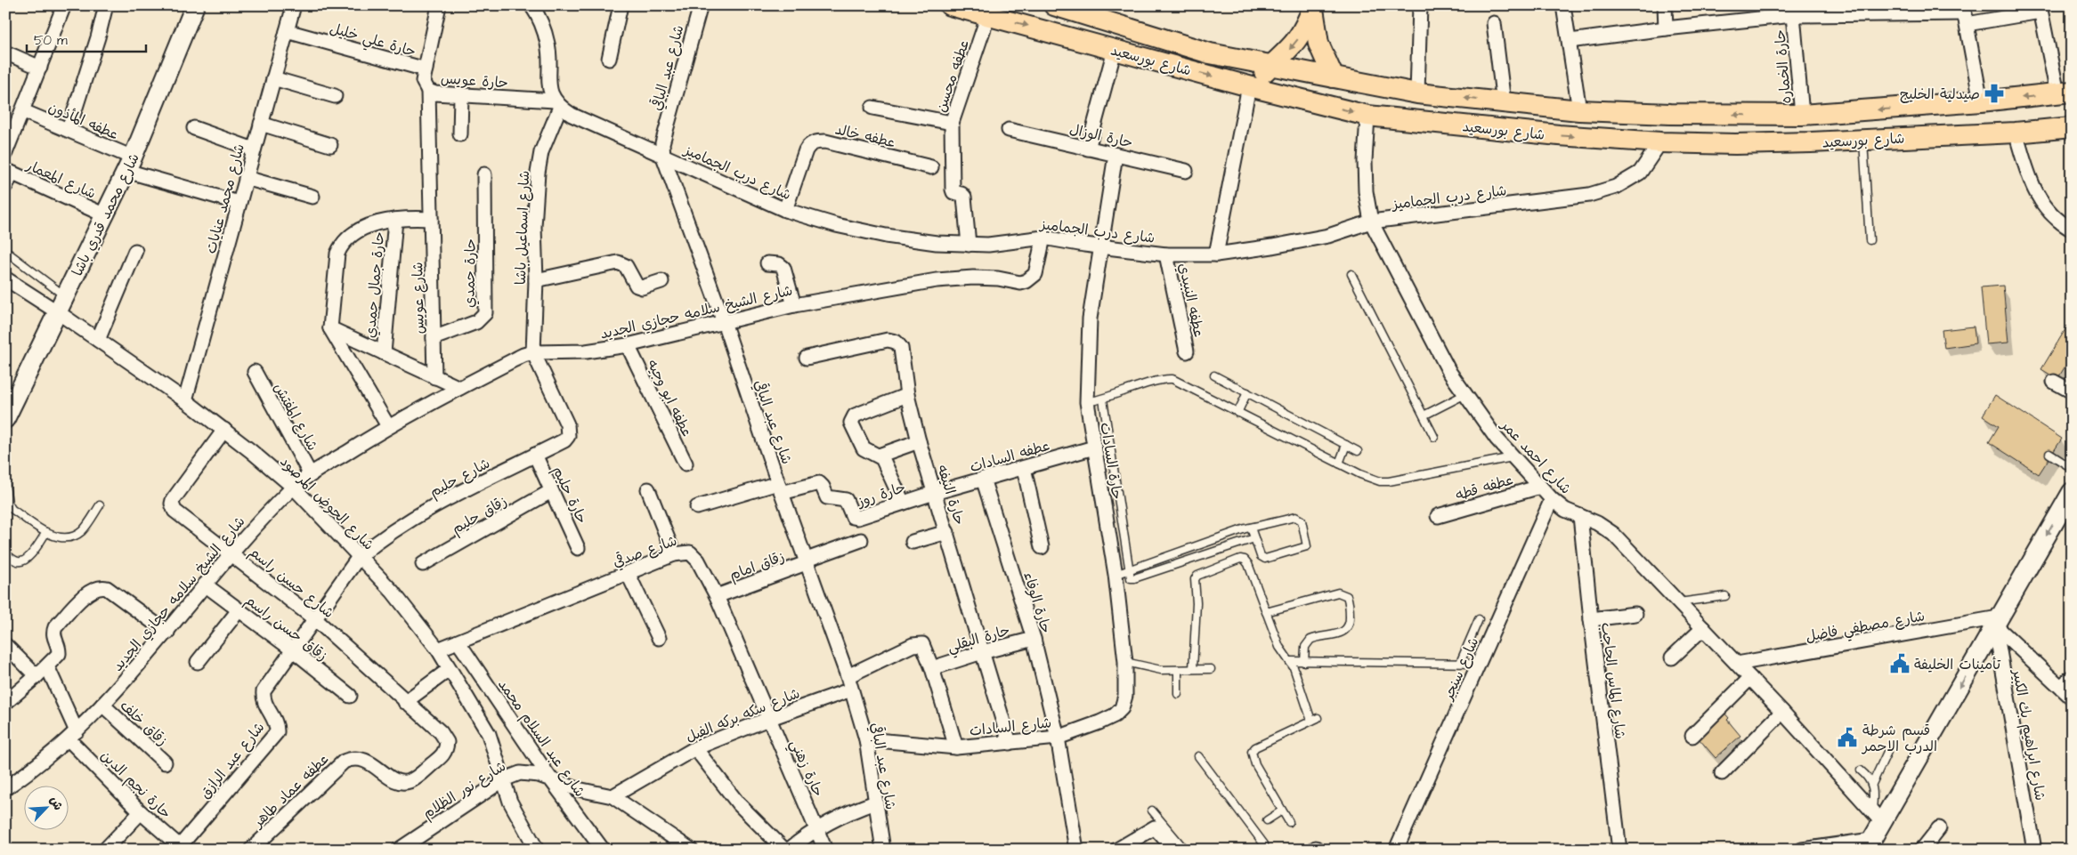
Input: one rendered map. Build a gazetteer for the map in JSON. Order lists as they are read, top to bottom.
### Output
{
  "streets": {
    "main road": ["شارع بورسعيد"],
    "street": [
      "حارة علي خليل",
      "حارة الخماره",
      "شارع عبد الباقي",
      "عطفه محسن",
      "حارة عويس",
      "عطفه المأذون",
      "عطفه خالد",
      "حارة الوزال",
      "شارع درب الجماميز",
      "شارع المعمار",
      "شارع محمد عنايات",
      "شارع محمد قدري باشا",
      "شارع اسماعيل باشا",
      "حارة حمدي",
      "حارة جمال حمدي",
      "شارع عويس",
      "عطفه النبيدي",
      "شارع الشيخ سلامه حجازي الجديد",
      "عطفه ابو وجيه",
      "شارع المفتش",
      "عطفه السادات",
      "شارع احمد عمر",
      "حارة السادات",
      "شارع حليم",
      "عطفه قطه",
      "حارة روز",
      "حارة حليم",
      "حارة النيفه",
      "شارع الحوض المرصود",
      "زقاق حليم",
      "شارع صدقي",
      "زقاق امام",
      "شارع حسن راسم",
      "حارة الوفاء",
      "شارع مصطفي فاضل",
      "زقاق حسن راسم",
      "حارة البقلي",
      "شارع سنجر",
      "شارع الماس الحاجب",
      "شارع سكه بركه الفيل",
      "زقاق خلف",
      "شارع السادات",
      "شارع ابراهيم بك الكبير",
      "شارع عبد السلام محمد",
      "شارع عبد الرازق",
      "حارة زهني",
      "حارة نجم الدين",
      "شارع نور الظلام",
      "عطفه عماد طاهر"
    ]
  },
  "crossings": [
    ["حارة علي خليل", "حارة عويس"],
    ["حارة علي خليل", "شارع محمد عنايات"],
    ["شارع بورسعيد", "حارة الخماره"],
    ["شارع بورسعيد", "عطفه محسن"],
    ["شارع بورسعيد", "شارع درب الجماميز"],
    ["شارع بورسعيد", "شارع احمد عمر"],
    ["شارع عبد الباقي", "شارع درب الجماميز"],
    ["شارع عبد الباقي", "شارع الشيخ سلامه حجازي الجديد"],
    ["شارع عبد الباقي", "حارة روز"],
    ["شارع عبد الباقي", "زقاق امام"],
    ["شارع عبد الباقي", "شارع سكه بركه الفيل"],
    ["شارع عبد الباقي", "شارع السادات"],
    ["عطفه محسن", "شارع درب الجماميز"],
    ["حارة عويس", "شارع درب الجماميز"],
    ["حارة عويس", "شارع اسماعيل باشا"],
    ["حارة عويس", "شارع عويس"],
    ["عطفه المأذون", "شارع محمد عنايات"],
    ["عطفه المأذون", "شارع محمد قدري باشا"],
    ["عطفه خالد", "شارع درب الجماميز"],
    ["حارة الوزال", "حارة السادات"],
    ["شارع درب الجماميز", "شارع اسماعيل باشا"],
    ["شارع درب الجماميز", "عطفه النبيدي"],
    ["شارع درب الجماميز", "شارع الشيخ سلامه حجازي الجديد"],
    ["شارع درب الجماميز", "شارع احمد عمر"],
    ["شارع درب الجماميز", "حارة السادات"],
    ["شارع المعمار", "شارع محمد قدري باشا"],
    ["شارع محمد عنايات", "شارع الحوض المرصود"],
    ["شارع محمد قدري باشا", "شارع الحوض المرصود"],
    ["شارع اسماعيل باشا", "شارع الشيخ سلامه حجازي الجديد"],
    ["شارع اسماعيل باشا", "شارع حليم"],
    ["حارة حمدي", "شارع عويس"],
    ["شارع الشيخ سلامه حجازي الجديد", "عطفه ابو وجيه"],
    ["شارع الشيخ سلامه حجازي الجديد", "شارع المفتش"],
    ["شارع الشيخ سلامه حجازي الجديد", "شارع حليم"],
    ["شارع الشيخ سلامه حجازي الجديد", "شارع الحوض المرصود"],
    ["شارع الشيخ سلامه حجازي الجديد", "شارع حسن راسم"],
    ["شارع الشيخ سلامه حجازي الجديد", "زقاق حسن راسم"],
    ["شارع الشيخ سلامه حجازي الجديد", "زقاق خلف"],
    ["شارع الشيخ سلامه حجازي الجديد", "حارة نجم الدين"],
    ["عطفه السادات", "حارة السادات"],
    ["عطفه السادات", "حارة روز"],
    ["عطفه السادات", "حارة النيفه"],
    ["عطفه السادات", "حارة الوفاء"],
    ["شارع احمد عمر", "عطفه قطه"],
    ["شارع احمد عمر", "شارع مصطفي فاضل"],
    ["شارع احمد عمر", "شارع سنجر"],
    ["شارع احمد عمر", "شارع الماس الحاجب"],
    ["حارة السادات", "شارع السادات"],
    ["شارع حليم", "حارة حليم"],
    ["شارع حليم", "شارع الحوض المرصود"],
    ["شارع حليم", "شارع عبد الرازق"],
    ["حارة روز", "حارة النيفه"],
    ["حارة حليم", "زقاق حليم"],
    ["حارة النيفه", "حارة البقلي"],
    ["حارة النيفه", "شارع السادات"],
    ["شارع الحوض المرصود", "شارع صدقي"],
    ["شارع الحوض المرصود", "شارع حسن راسم"],
    ["شارع الحوض المرصود", "شارع عبد الرازق"],
    ["شارع الحوض المرصود", "شارع نور الظلام"],
    ["شارع صدقي", "زقاق امام"],
    ["شارع صدقي", "شارع سكه بركه الفيل"],
    ["شارع صدقي", "شارع عبد السلام محمد"],
    ["شارع صدقي", "حارة زهني"],
    ["شارع حسن راسم", "شارع عبد الرازق"],
    ["شارع حسن راسم", "عطفه عماد طاهر"],
    ["حارة الوفاء", "حارة البقلي"],
    ["حارة الوفاء", "شارع السادات"],
    ["شارع مصطفي فاضل", "شارع ابراهيم بك الكبير"],
    ["زقاق حسن راسم", "شارع عبد الرازق"],
    ["شارع سكه بركه الفيل", "حارة زهني"],
    ["شارع عبد السلام محمد", "شارع نور الظلام"],
    ["شارع عبد الرازق", "حارة نجم الدين"]
  ],
  "places": {
    "pharmacy": ["صيدلية الخليج"],
    "public building": ["تأمينات الخليفة", "قسم شرطة الدرب الاحمر"]
  },
  "scale_bar": "50 m",
  "north": "top right"
}
